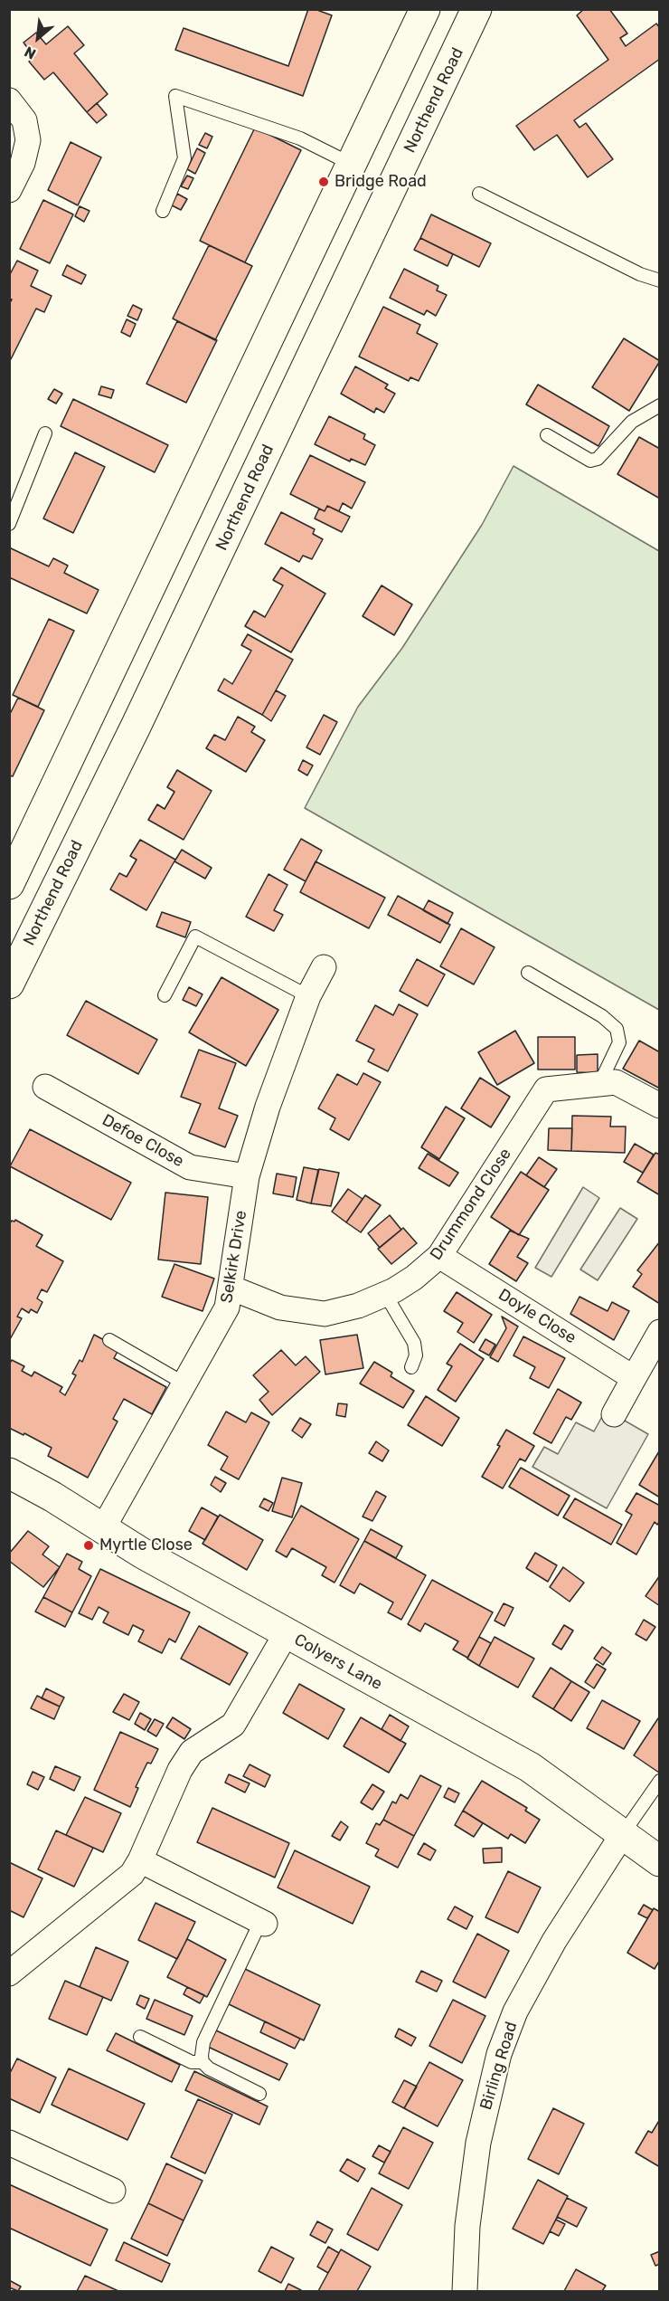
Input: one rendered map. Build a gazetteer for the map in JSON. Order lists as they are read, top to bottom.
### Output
{
  "streets": {
    "main road": ["Northend Road", "Colyers Lane"],
    "street": [
      "Defoe Close",
      "Drummond Close",
      "Selkirk Drive",
      "Doyle Close",
      "Birling Road"
    ]
  },
  "crossings": [
    ["Defoe Close", "Selkirk Drive"],
    ["Drummond Close", "Selkirk Drive"],
    ["Drummond Close", "Doyle Close"],
    ["Selkirk Drive", "Colyers Lane"],
    ["Colyers Lane", "Birling Road"]
  ],
  "places": ["Bridge Road", "Myrtle Close"],
  "north": "bottom left"
}
